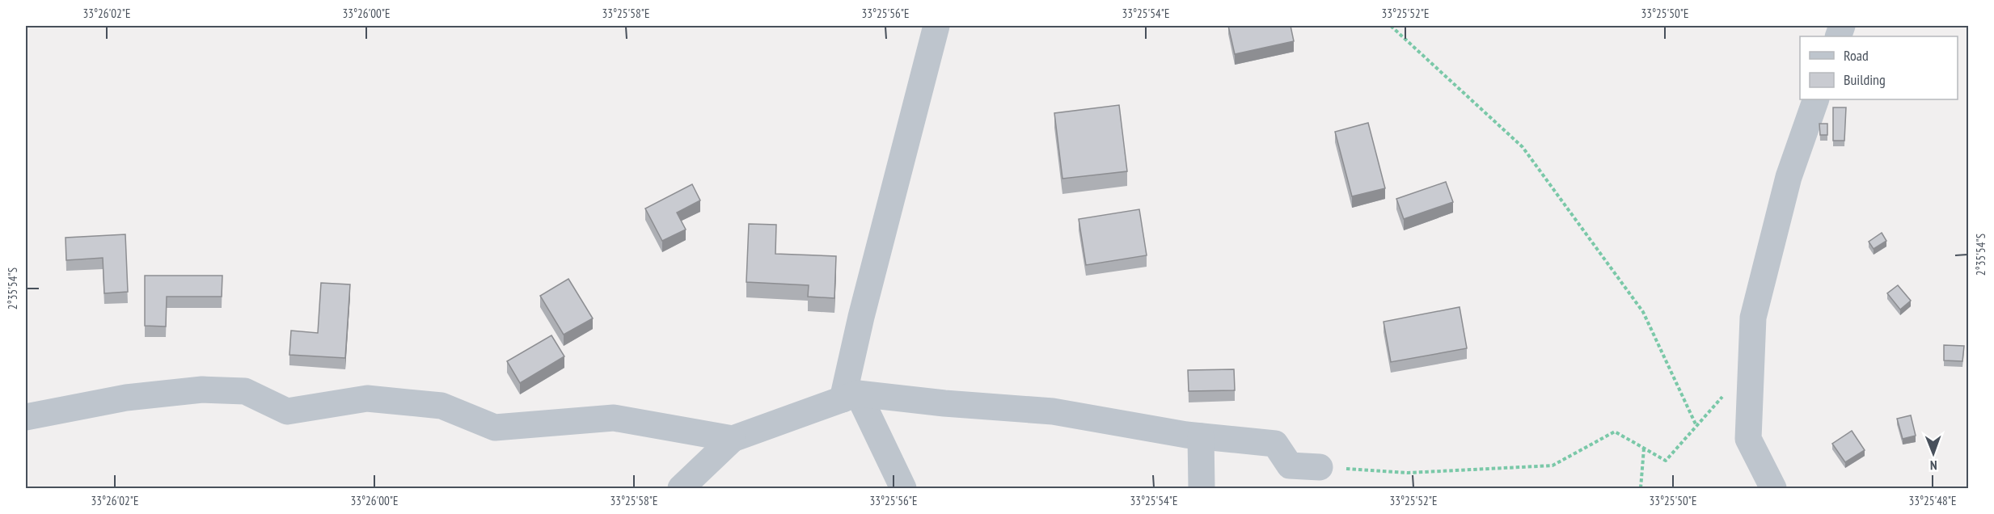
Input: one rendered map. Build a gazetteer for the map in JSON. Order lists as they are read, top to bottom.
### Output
{
  "legend": ["Road", "Building"],
  "north": "bottom",
  "coordinates": [
    "33°26'02\"E",
    "33°26'00\"E",
    "33°25'58\"E",
    "33°25'56\"E",
    "33°25'54\"E",
    "33°25'52\"E",
    "33°25'50\"E",
    "2°35'54\"S",
    "33°25'48\"E"
  ]
}
